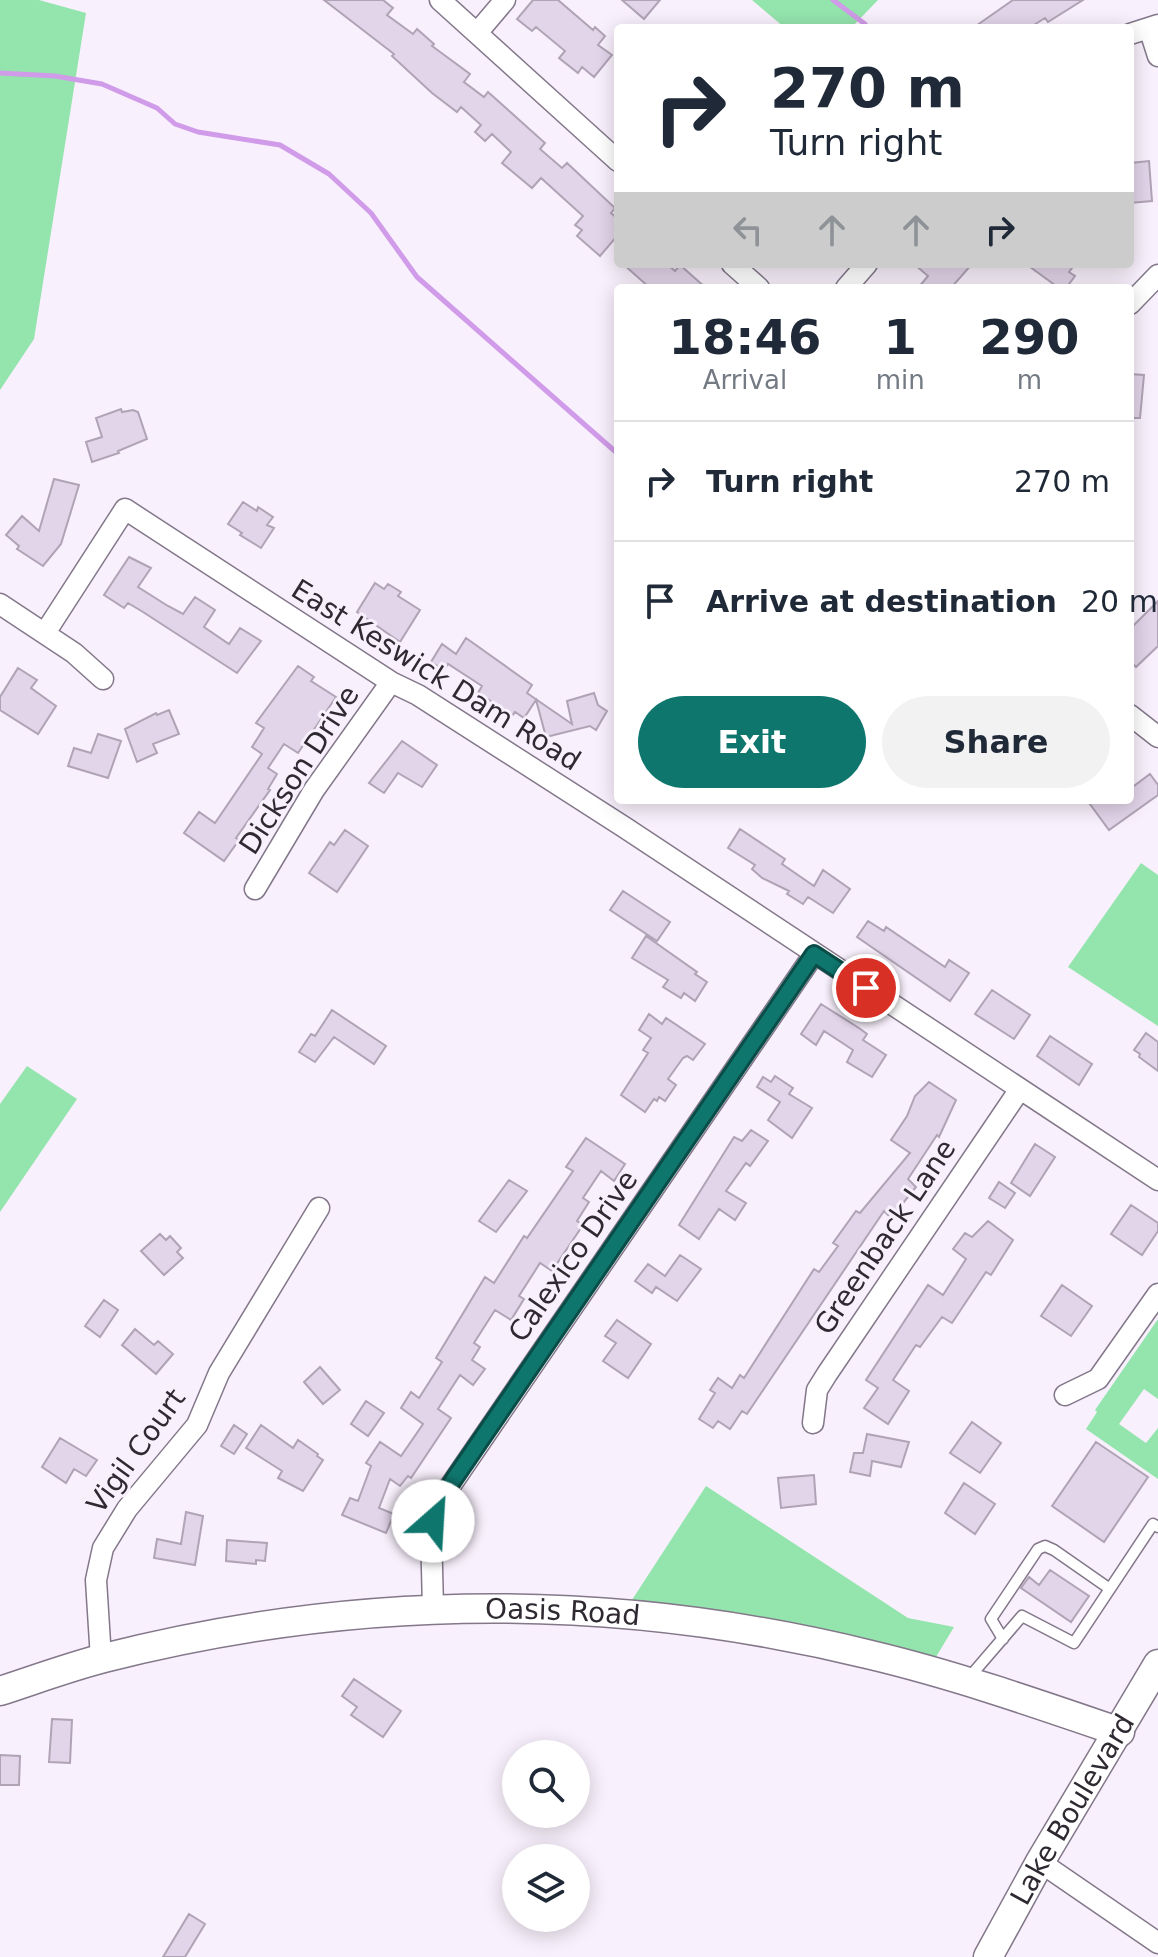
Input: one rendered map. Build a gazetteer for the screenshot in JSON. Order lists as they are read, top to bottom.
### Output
{
  "streets": {
    "main road": ["Oasis Road", "Lake Boulevard"],
    "street": [
      "East Keswick Dam Road",
      "Dickson Drive",
      "Greenback Lane",
      "Calexico Drive",
      "Vigil Court"
    ]
  },
  "crossings": [
    ["East Keswick Dam Road", "Dickson Drive"],
    ["East Keswick Dam Road", "Greenback Lane"],
    ["East Keswick Dam Road", "Calexico Drive"],
    ["Calexico Drive", "Oasis Road"],
    ["Vigil Court", "Oasis Road"],
    ["Oasis Road", "Lake Boulevard"]
  ],
  "page": {
    "turn": ["270 m", "Turn right"],
    "eta": [
      "18:46",
      "Arrival",
      "1",
      "min",
      "290",
      "m"
    ],
    "list": [
      {
        "name": "Turn right",
        "value": "270 m"
      },
      {
        "name": "Arrive at destination",
        "value": "20 m"
      }
    ],
    "buttons": ["Exit", "Share"]
  }
}
